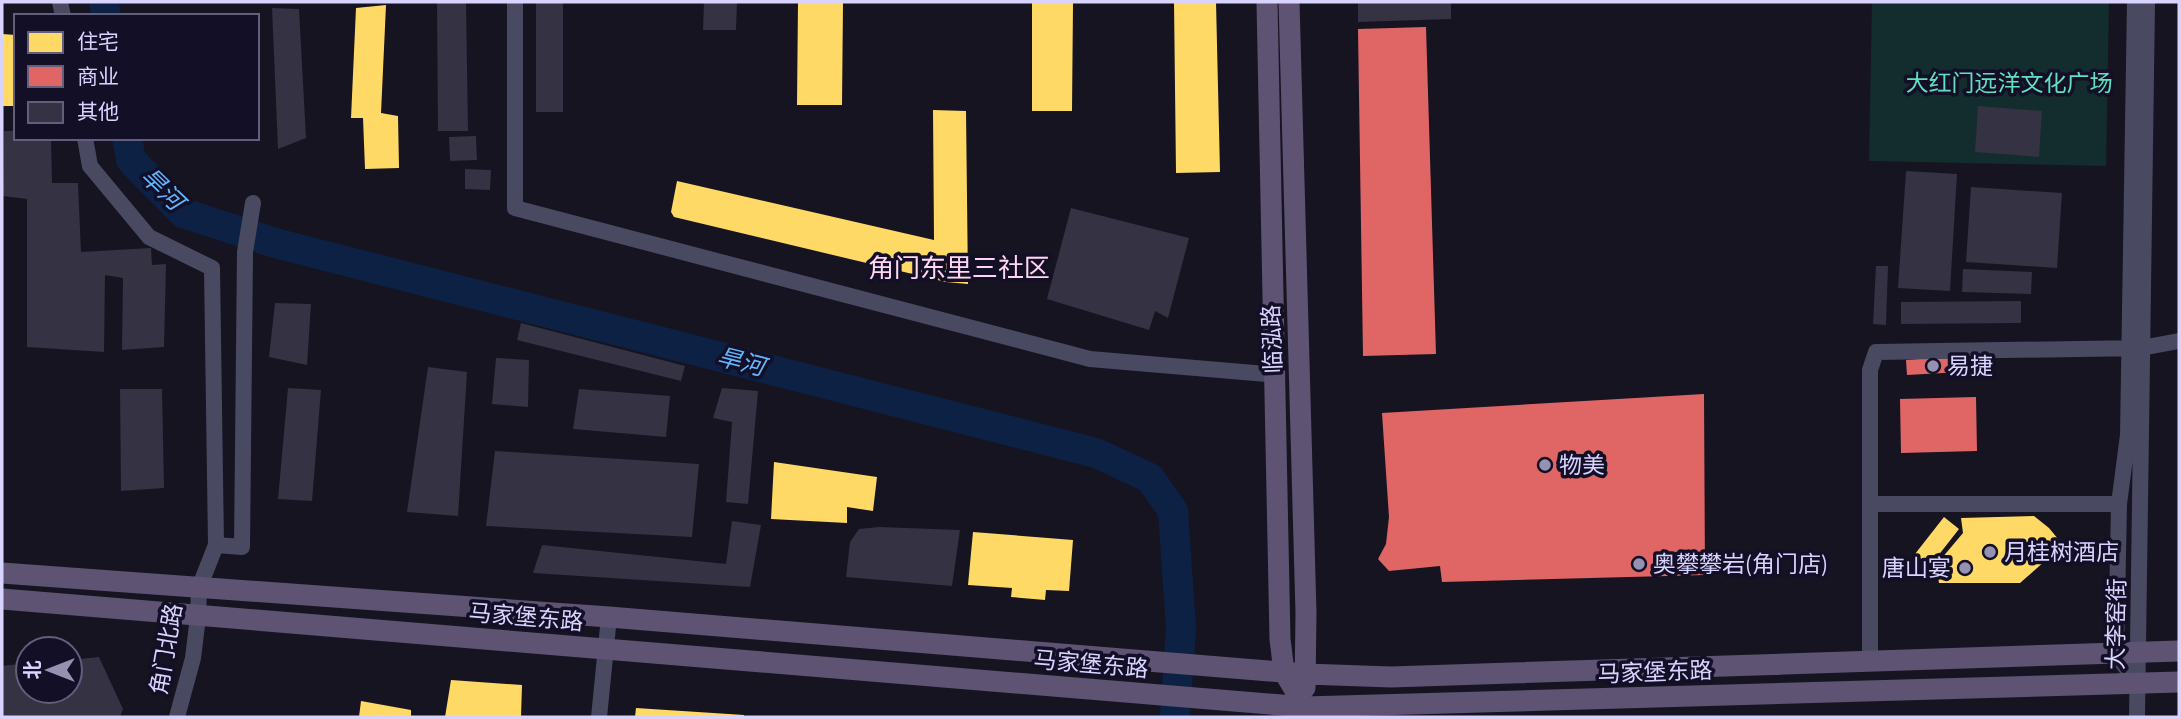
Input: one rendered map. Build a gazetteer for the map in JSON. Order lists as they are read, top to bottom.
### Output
{
  "streets": {
    "main road": ["临泓路", "马家堡东路"],
    "street": ["大李窑街", "角门北路"]
  },
  "crossings": [
    ["临泓路", "马家堡东路"],
    ["马家堡东路", "大李窑街"],
    ["马家堡东路", "角门北路"]
  ],
  "districts": ["角门东里三社区"],
  "water": ["旱河"],
  "parks": ["大红门远洋文化广场"],
  "places": [
    "易捷",
    "物美",
    "月桂树酒店",
    "奥攀攀岩(角门店)",
    "唐山宴"
  ],
  "legend": ["住宅", "商业", "其他"],
  "north": "left"
}
